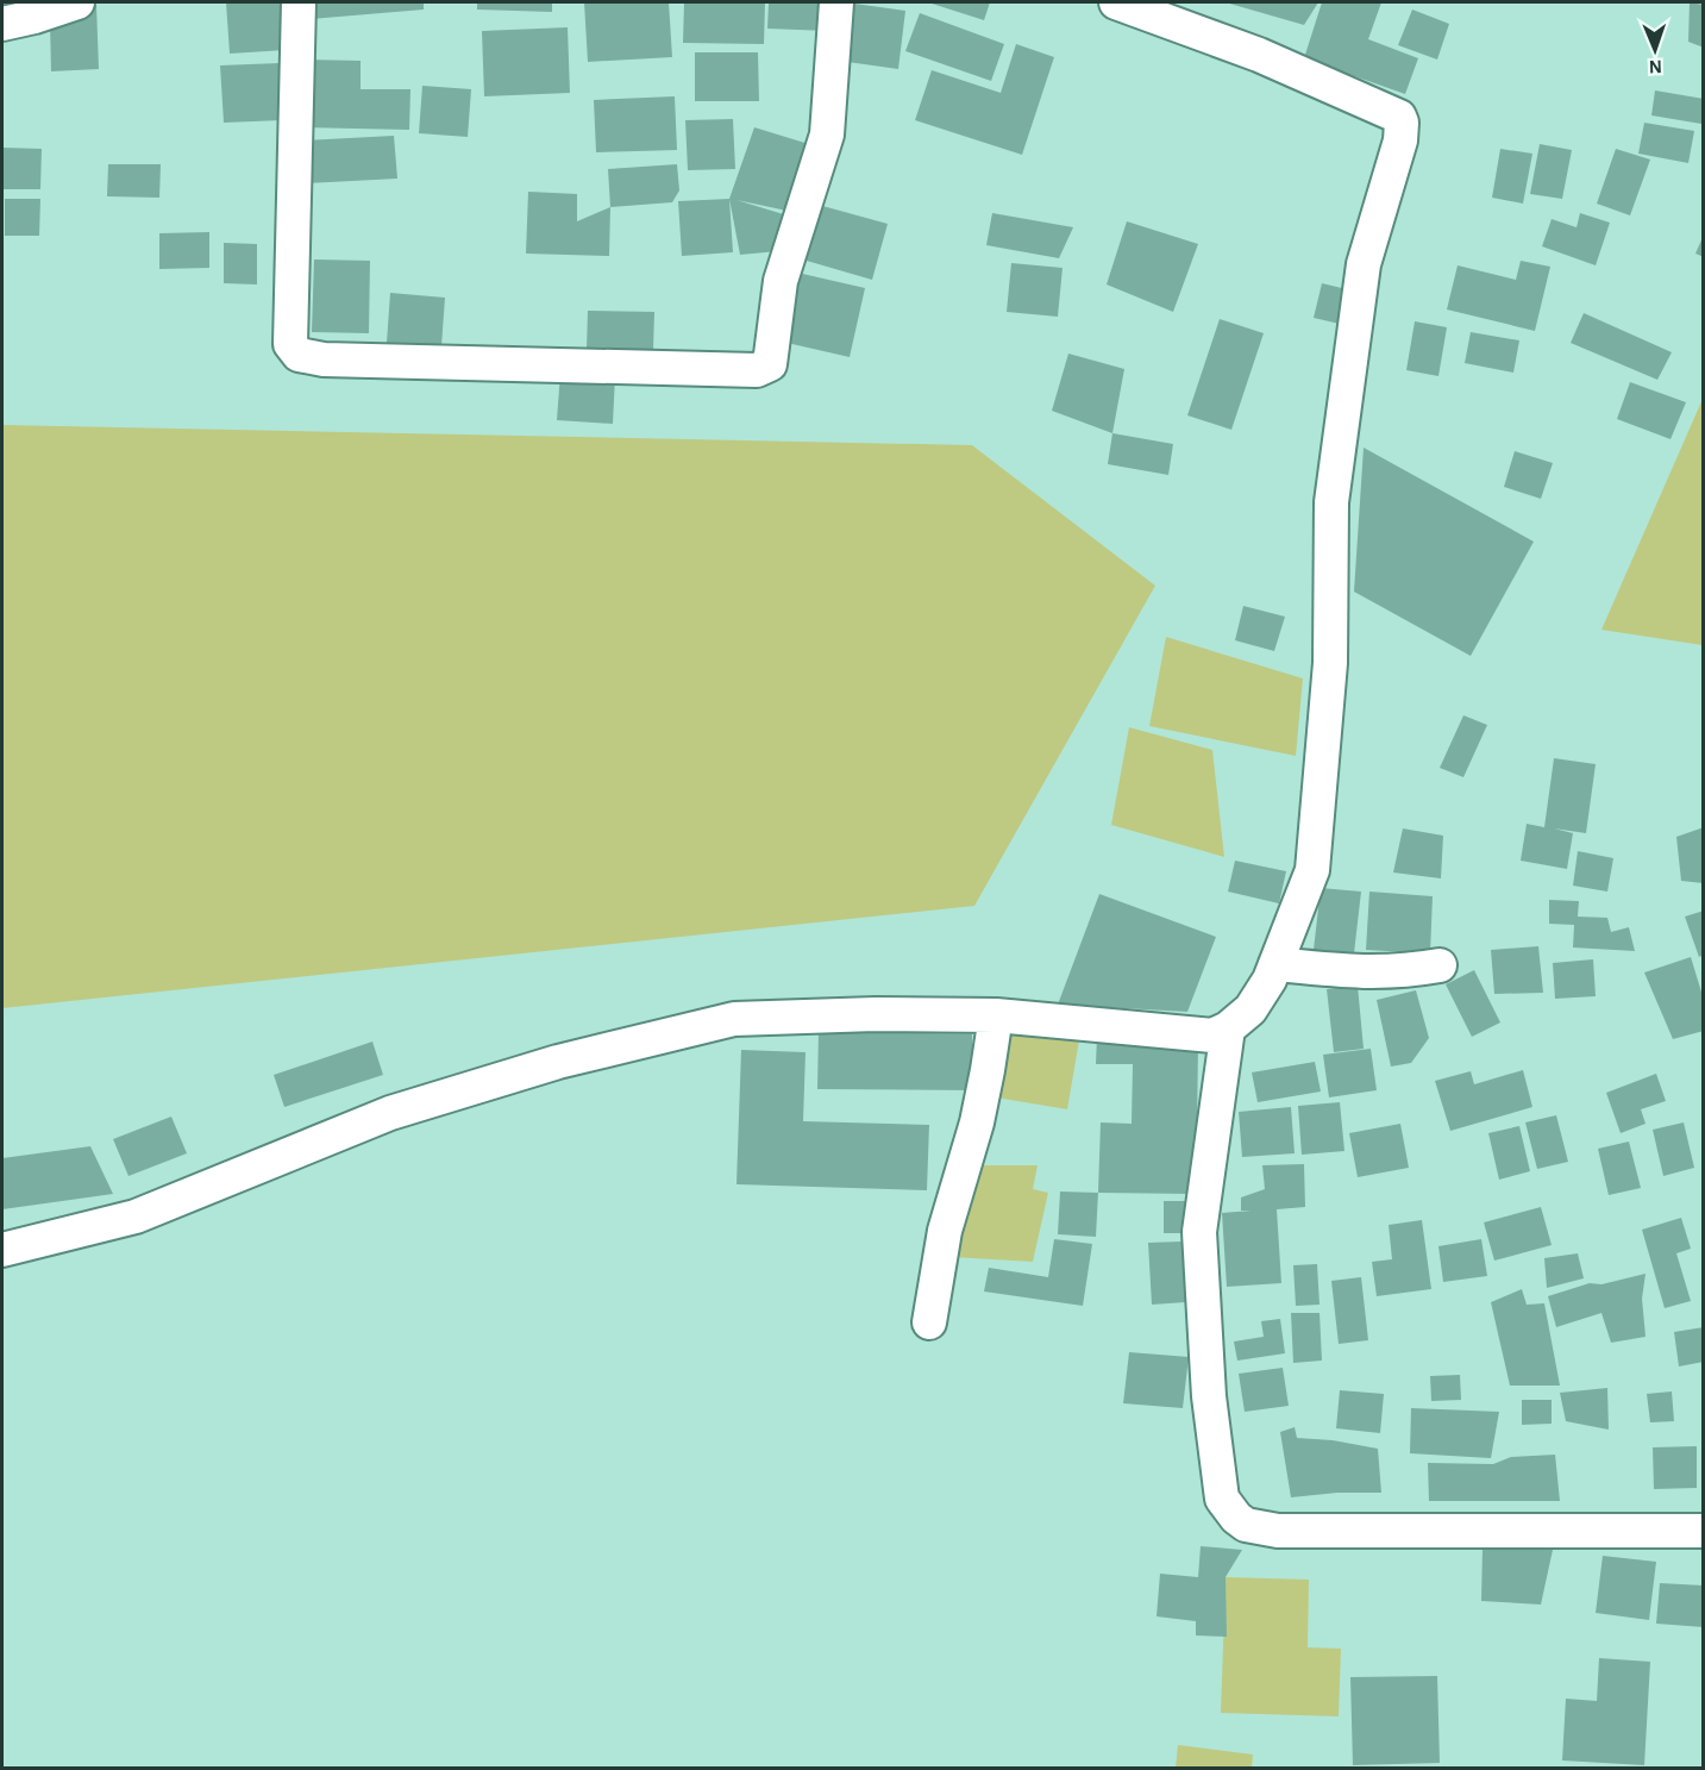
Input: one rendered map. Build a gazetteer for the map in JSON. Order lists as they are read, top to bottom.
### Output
{
  "north": "bottom"
}
